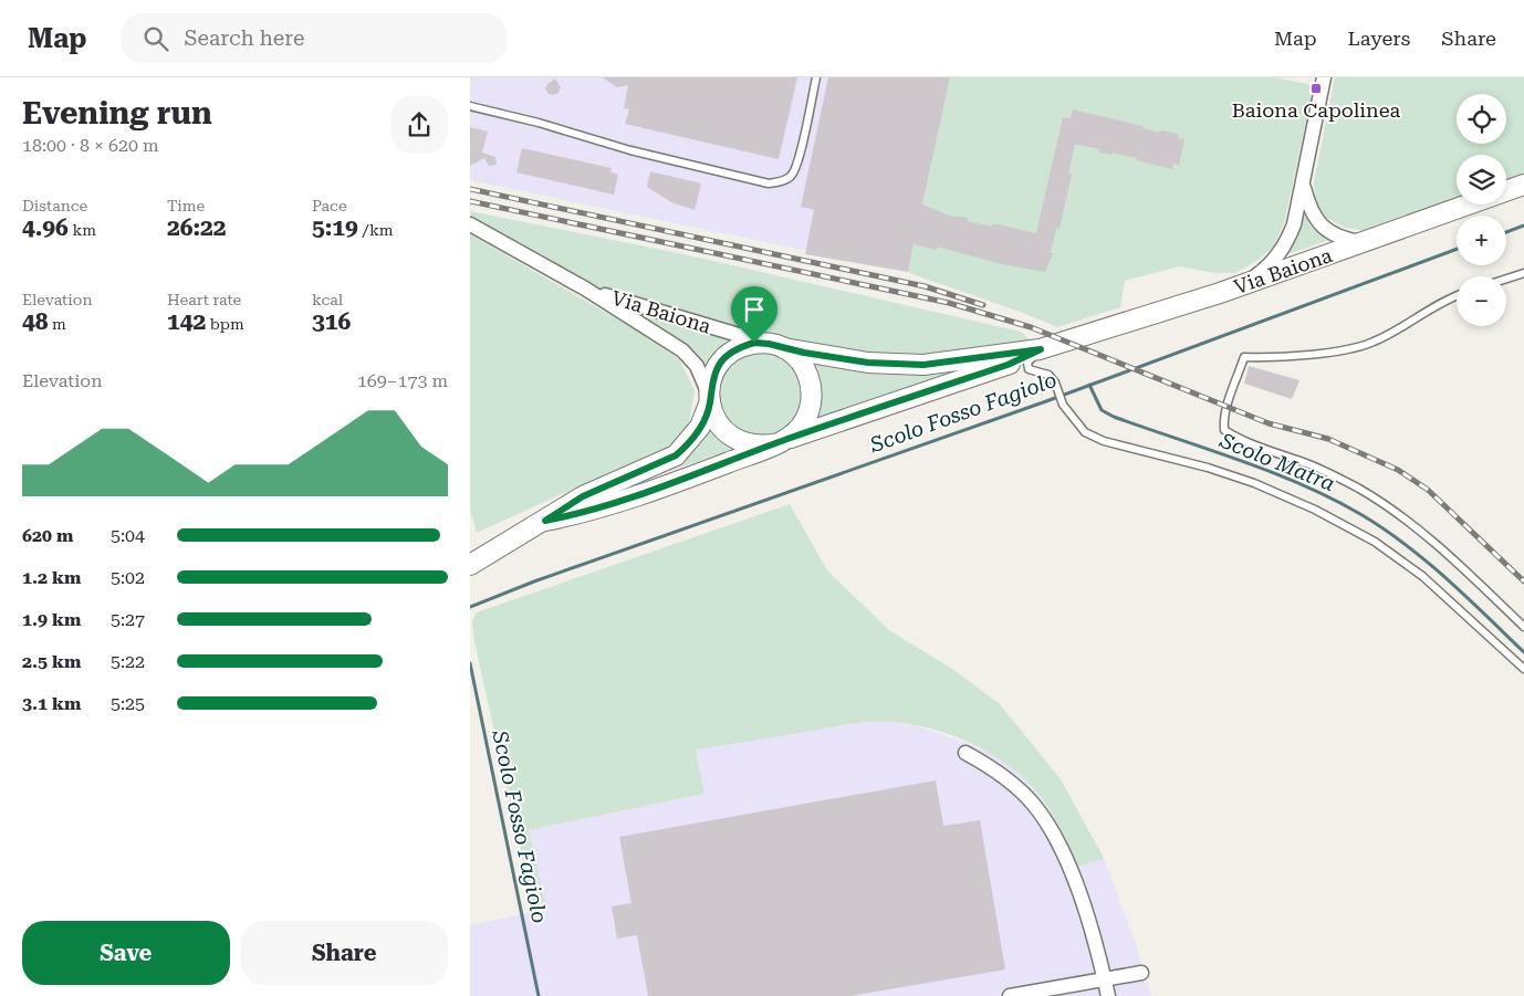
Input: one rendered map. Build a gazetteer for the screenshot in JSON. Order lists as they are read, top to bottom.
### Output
{
  "streets": {
    "main road": ["Via Baiona"]
  },
  "water": ["Scolo Fosso Fagiolo", "Scolo Matra"],
  "places": {
    "transit": ["Baiona Capolinea"]
  },
  "page": {
    "header": "Map",
    "search": "Search here",
    "nav": ["Map", "Layers", "Share"],
    "heading": ["Evening run", "18:00 · 8 × 620 m"],
    "map_buttons": ["+", "−"],
    "stats": [
      ["Distance", "4.96 km"],
      ["Time", "26:22"],
      ["Pace", "5:19 /km"],
      ["Elevation", "48 m"],
      ["Heart rate", "142 bpm"],
      ["kcal", "316"]
    ],
    "chart": ["Elevation", "169–173 m"],
    "list": [
      {
        "name": "620 m",
        "note": "5:04"
      },
      {
        "name": "1.2 km",
        "note": "5:02"
      },
      {
        "name": "1.9 km",
        "note": "5:27"
      },
      {
        "name": "2.5 km",
        "note": "5:22"
      },
      {
        "name": "3.1 km",
        "note": "5:25"
      }
    ],
    "buttons": ["Save", "Share"]
  }
}
